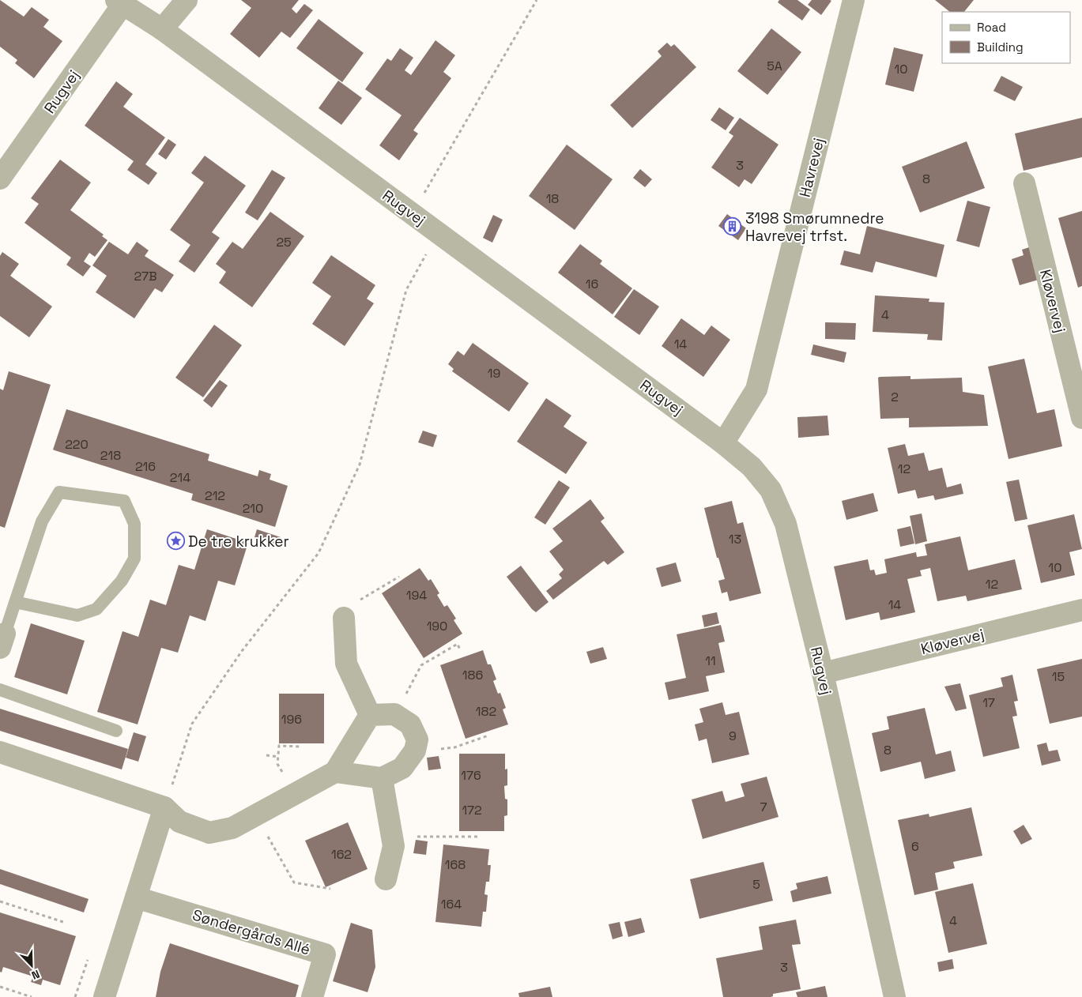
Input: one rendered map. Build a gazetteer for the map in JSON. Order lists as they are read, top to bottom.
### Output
{
  "streets": {
    "street": [
      "Rugvej",
      "Havrevej",
      "Kløvervej",
      "Søndergårds Allé"
    ]
  },
  "crossings": [
    ["Rugvej", "Havrevej"],
    ["Rugvej", "Kløvervej"]
  ],
  "places": {
    "building": ["3198 Smørumnedre Havrevej trfst."],
    "place": ["De tre krukker"]
  },
  "house_numbers": [
    "5A",
    "10",
    "3",
    "8",
    "18",
    "25",
    "27B",
    "16",
    "4",
    "14",
    "19",
    "2",
    "220",
    "218",
    "216",
    "12",
    "214",
    "212",
    "210",
    "13",
    "10",
    "12",
    "194",
    "14",
    "190",
    "11",
    "186",
    "15",
    "17",
    "182",
    "196",
    "9",
    "8",
    "176",
    "7",
    "172",
    "6",
    "162",
    "168",
    "5",
    "164",
    "4",
    "3"
  ],
  "legend": ["Road", "Building"],
  "north": "bottom right"
}
